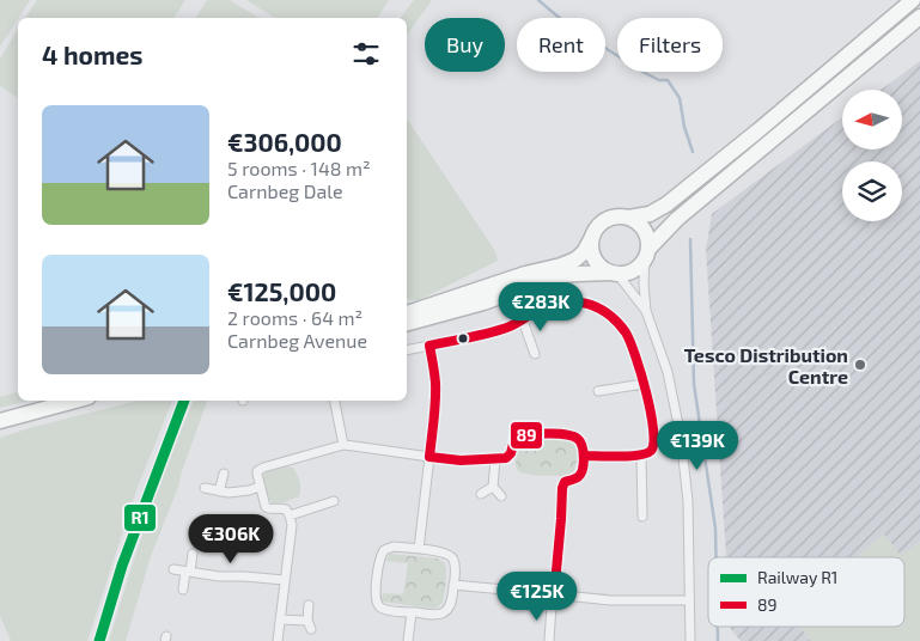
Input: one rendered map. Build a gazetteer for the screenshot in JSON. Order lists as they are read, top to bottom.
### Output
{
  "places": ["Tesco Distribution Centre"],
  "lines": ["transit line 89", "rail line R1"],
  "legend": ["Railway R1", "89"],
  "north": "left",
  "page": {
    "chip": ["Buy", "Rent", "Filters"],
    "heading": "4 homes",
    "list": [
      {
        "name": "€306,000",
        "note": "5 rooms · 148 m² · Carnbeg Dale"
      },
      {
        "name": "€125,000",
        "note": "2 rooms · 64 m² · Carnbeg Avenue"
      }
    ],
    "price": [
      "€283K",
      "€139K",
      "€306K",
      "€125K"
    ]
  }
}
